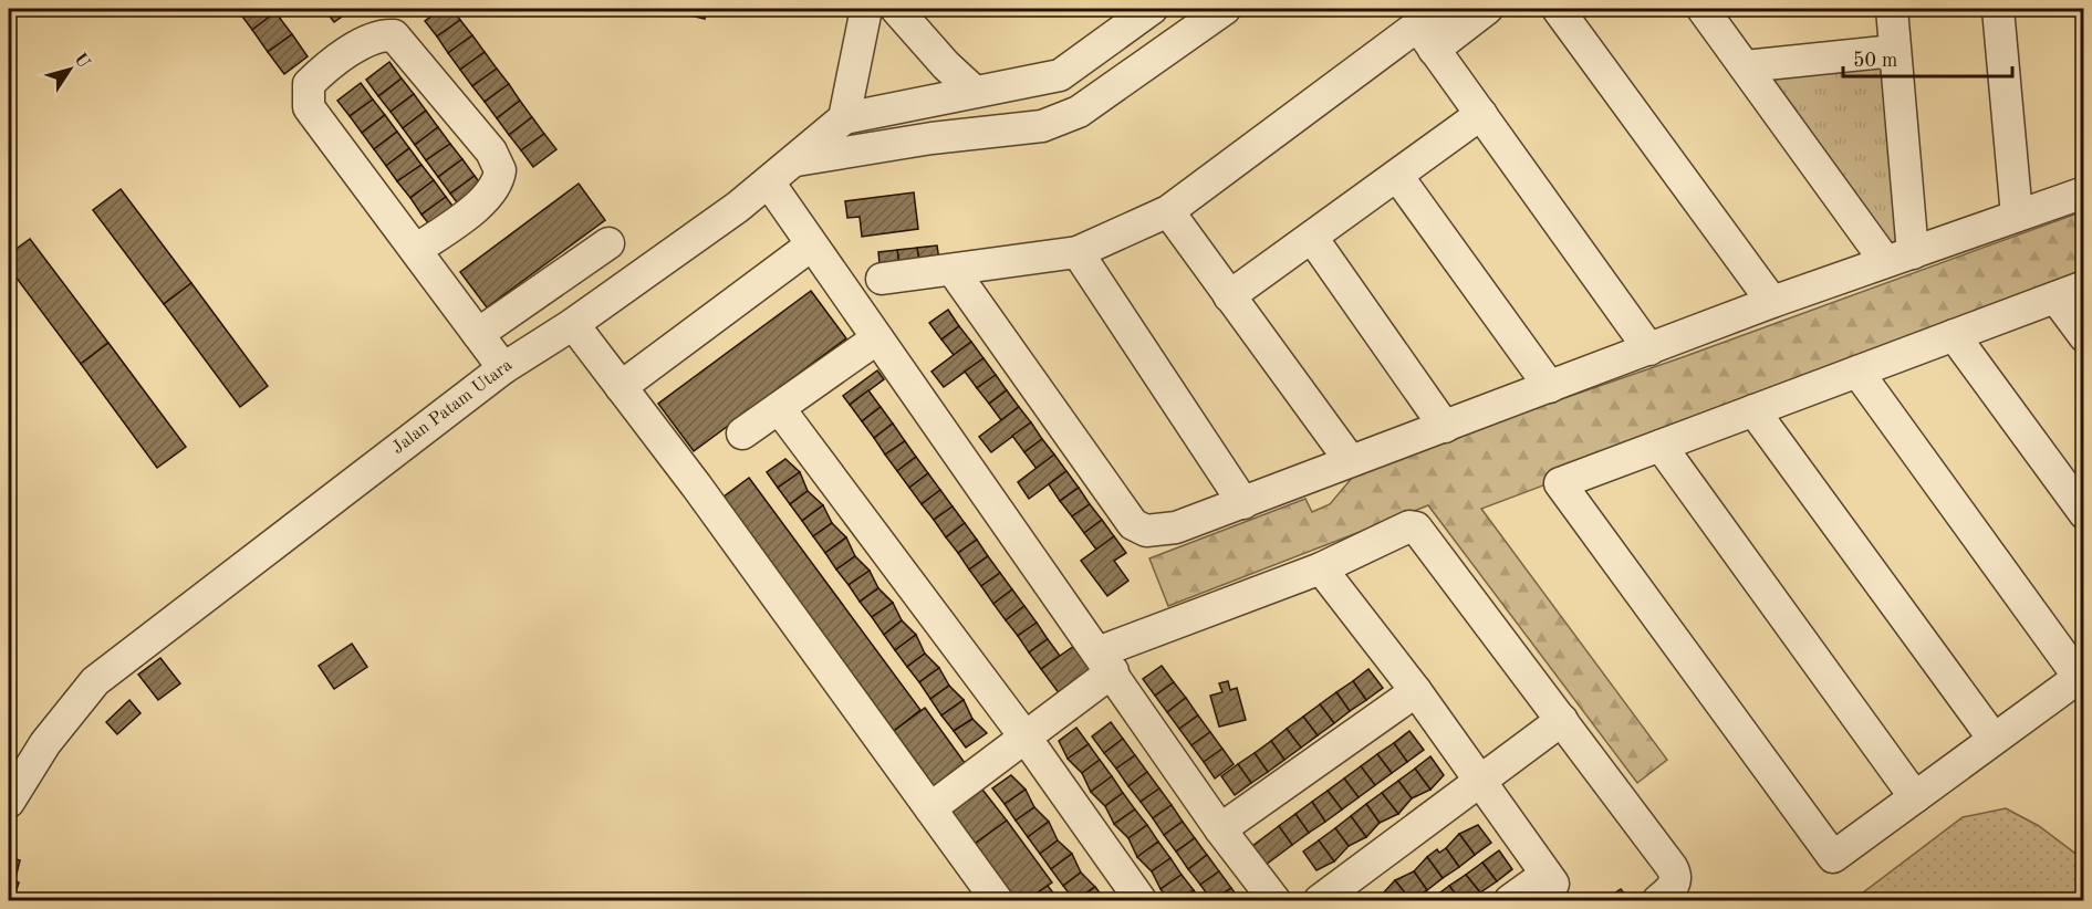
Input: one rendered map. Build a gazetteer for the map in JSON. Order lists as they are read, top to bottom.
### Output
{
  "streets": {
    "street": ["Jalan Patam Utara"]
  },
  "scale_bar": "50 m",
  "north": "top right"
}
